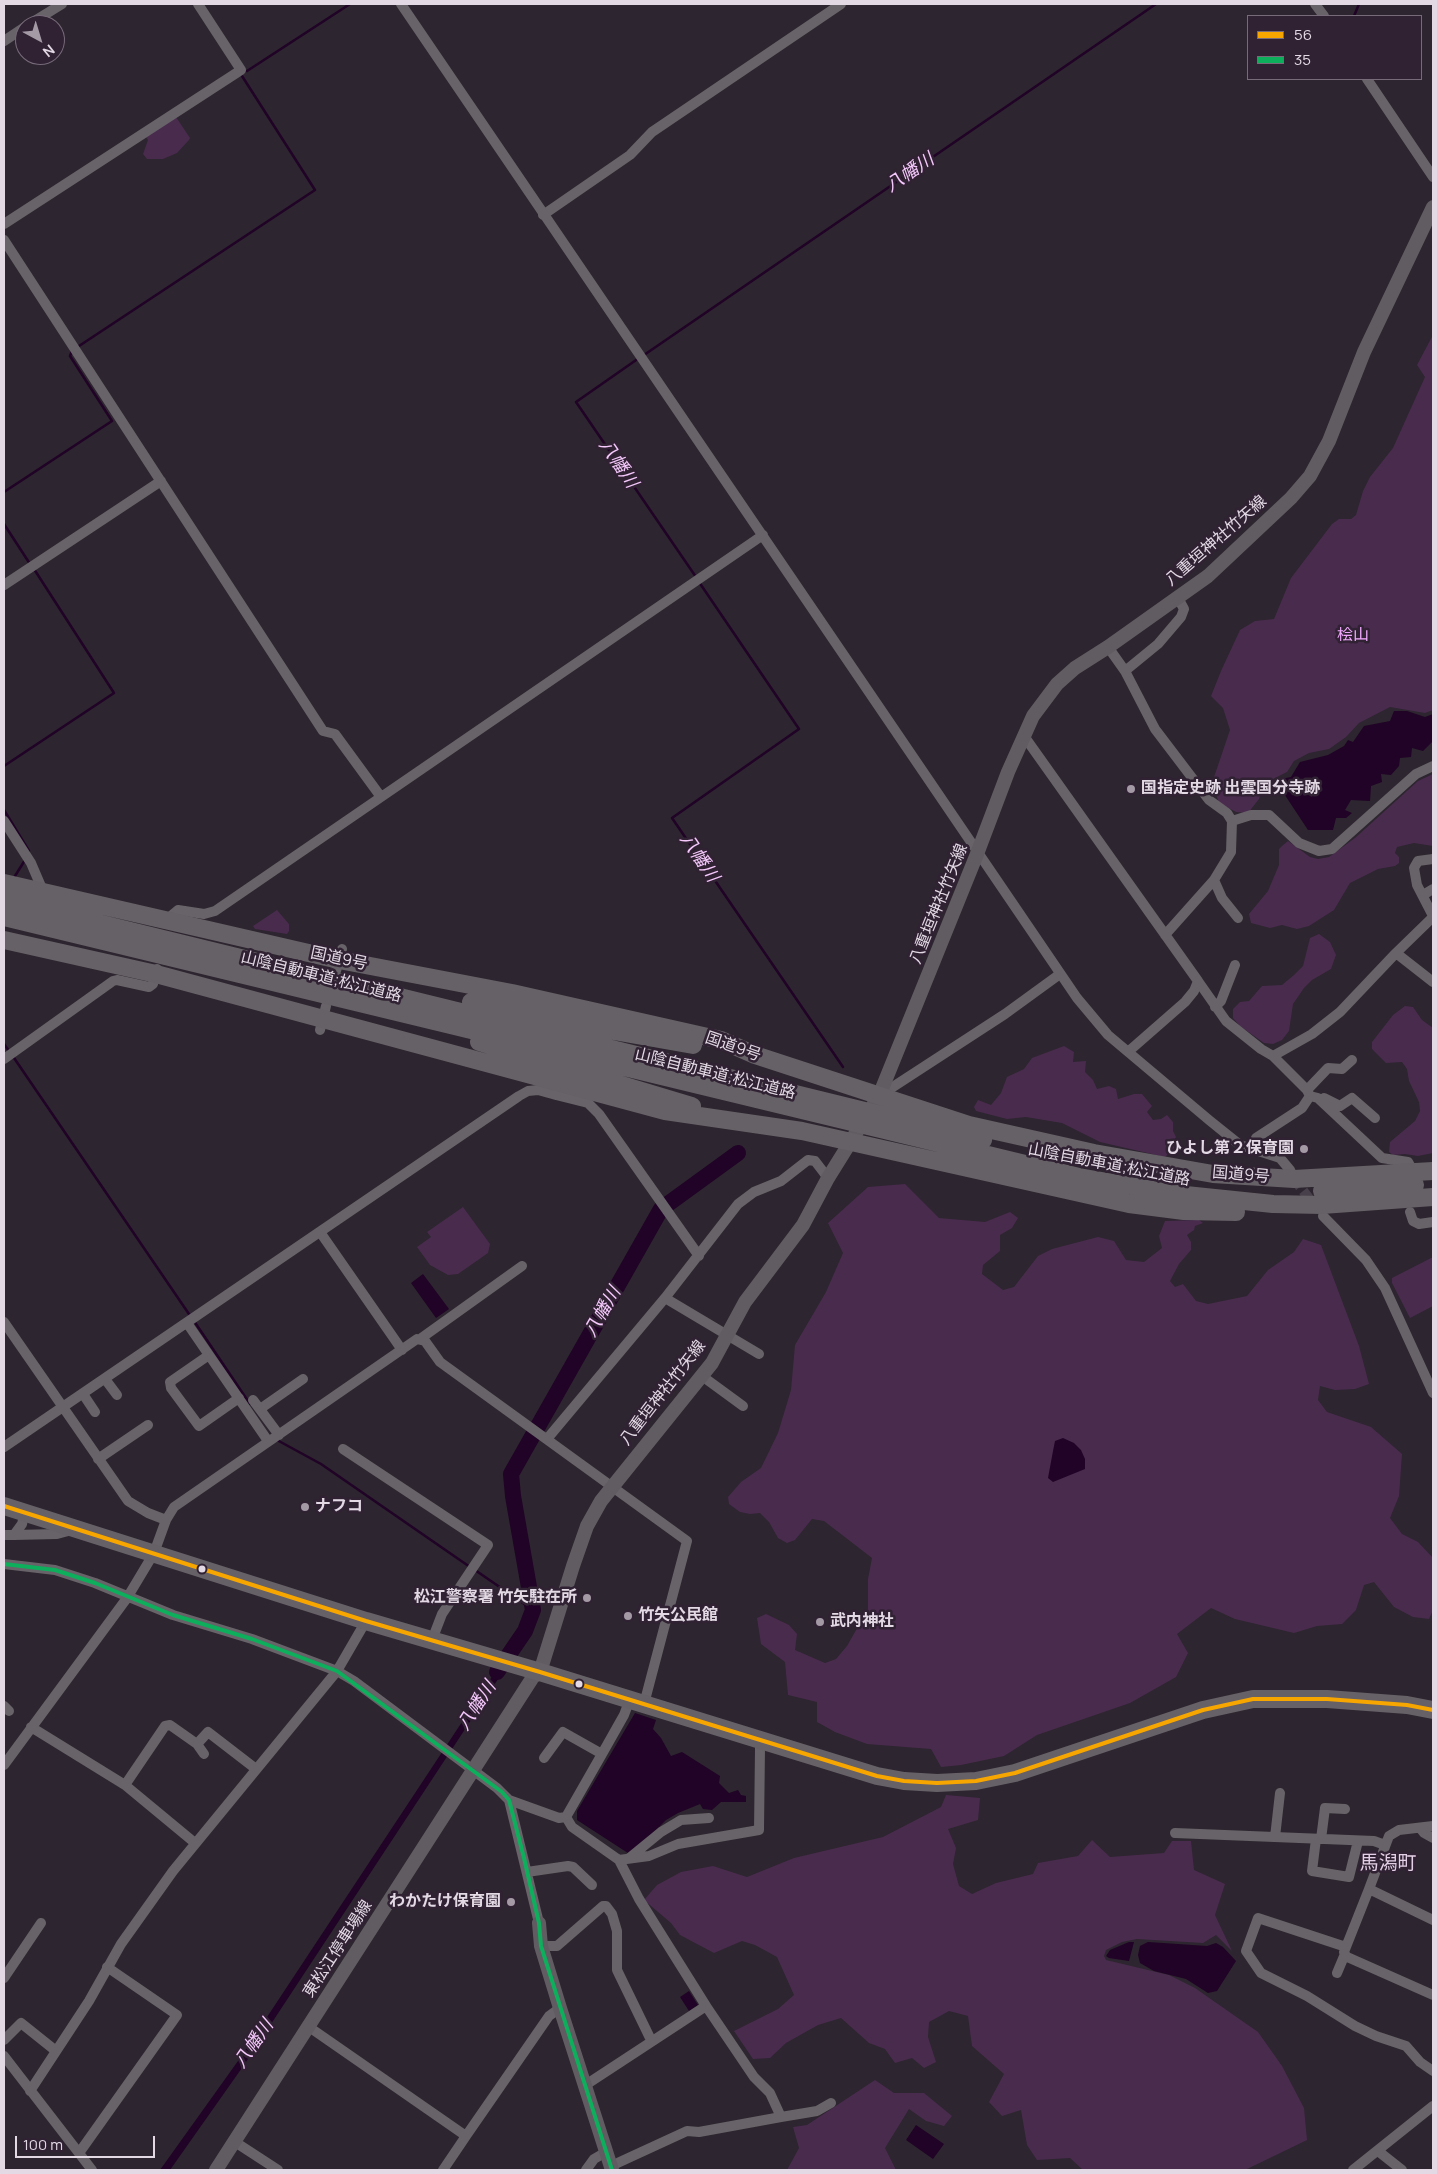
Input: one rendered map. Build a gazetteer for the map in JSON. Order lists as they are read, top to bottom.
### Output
{
  "streets": {
    "highway": ["国道9号", "山陰自動車道;松江道路"],
    "main road": ["八重垣神社竹矢線", "東松江停車場線"]
  },
  "crossings": [
    ["八重垣神社竹矢線", "国道9号"],
    ["八重垣神社竹矢線", "東松江停車場線"]
  ],
  "districts": ["馬潟町"],
  "water": ["八幡川"],
  "parks": ["桧山"],
  "places": [
    "国指定史跡 出雲国分寺跡",
    "ひよし第２保育園",
    "ナフコ",
    "松江警察署 竹矢駐在所",
    "竹矢公民館",
    "武内神社",
    "わかたけ保育園"
  ],
  "lines": ["transit line 56", "transit line 35"],
  "legend": ["56", "35"],
  "scale_bar": "100 m",
  "north": "bottom right"
}
